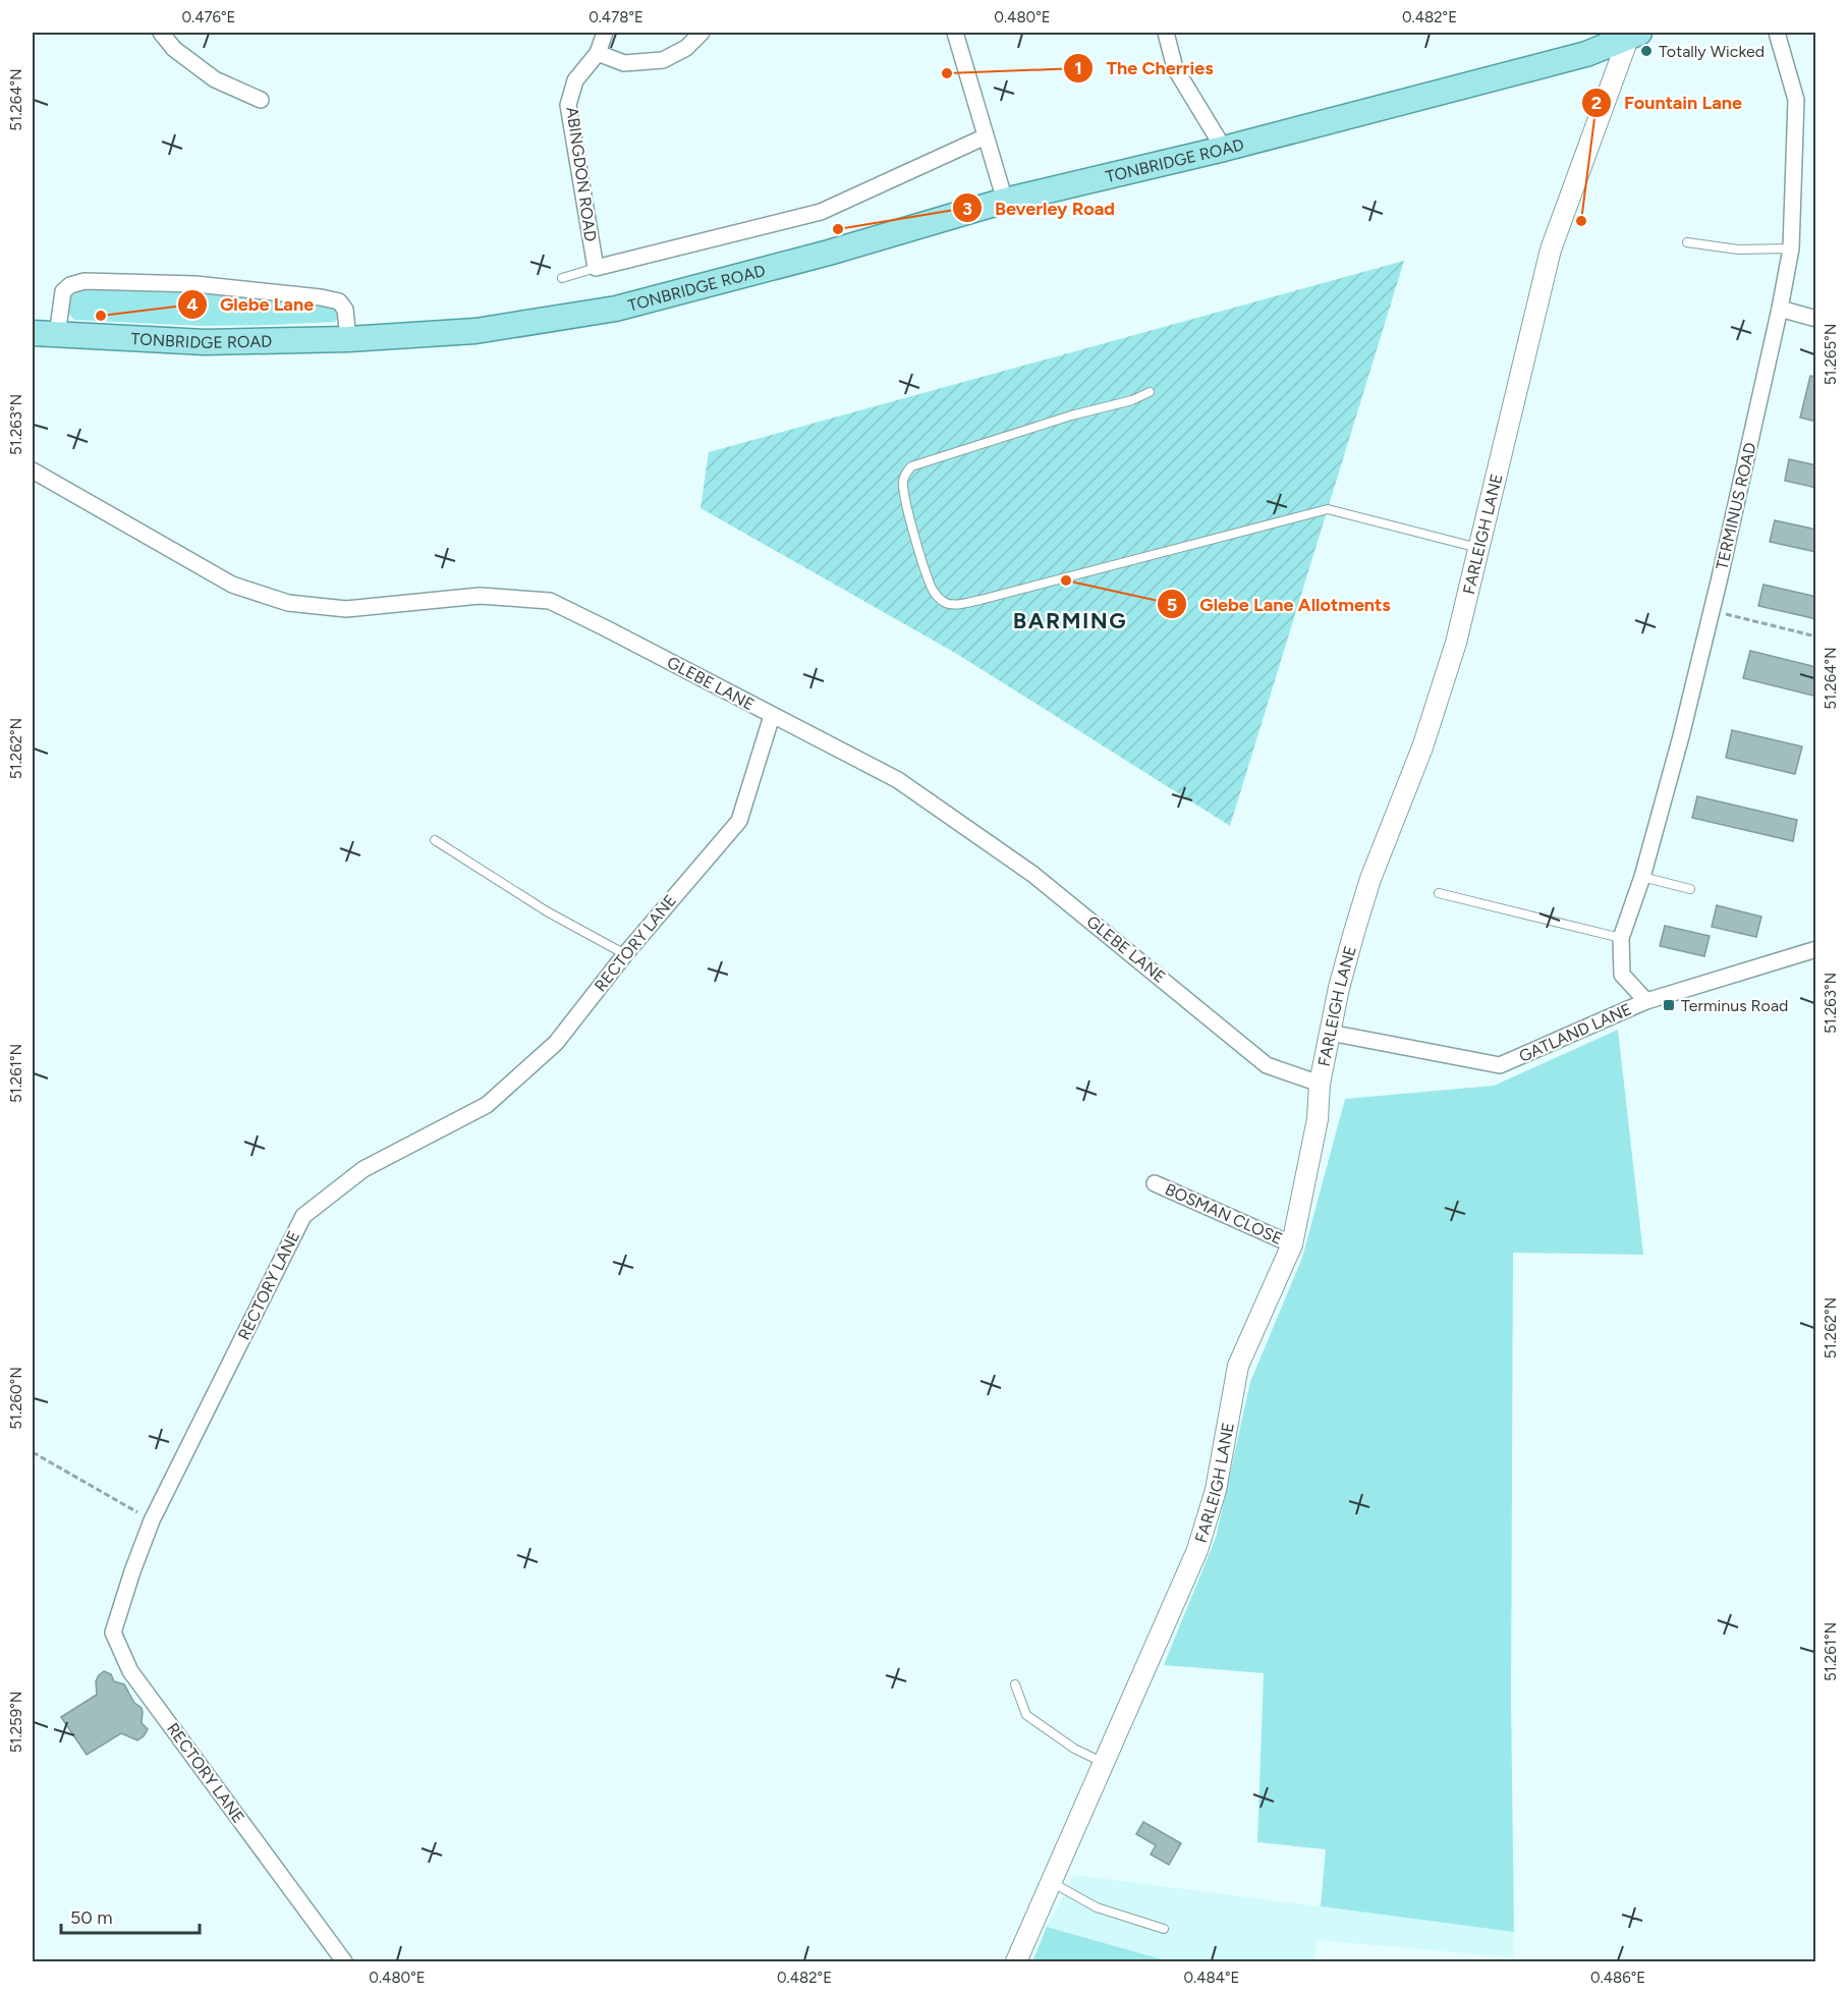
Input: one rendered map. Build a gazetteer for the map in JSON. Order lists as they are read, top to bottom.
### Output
{
  "streets": {
    "main road": ["TONBRIDGE ROAD"],
    "street": [
      "ABINGDON ROAD",
      "TERMINUS ROAD",
      "FARLEIGH LANE",
      "GLEBE LANE",
      "RECTORY LANE",
      "GATLAND LANE",
      "BOSMAN CLOSE"
    ]
  },
  "crossings": [
    ["TONBRIDGE ROAD", "FARLEIGH LANE"],
    ["TERMINUS ROAD", "GATLAND LANE"],
    ["FARLEIGH LANE", "GLEBE LANE"],
    ["FARLEIGH LANE", "GATLAND LANE"],
    ["FARLEIGH LANE", "BOSMAN CLOSE"],
    ["GLEBE LANE", "RECTORY LANE"]
  ],
  "districts": ["BARMING"],
  "places": {
    "other": [
      "Totally Wicked",
      "The Cherries",
      "Fountain Lane",
      "Beverley Road",
      "Glebe Lane",
      "Glebe Lane Allotments"
    ],
    "transit": ["Terminus Road"]
  },
  "scale_bar": "50 m",
  "coordinates": [
    "0.476°E",
    "0.478°E",
    "0.480°E",
    "0.482°E",
    "51.264°N",
    "51.265°N",
    "51.263°N",
    "51.262°N",
    "51.261°N",
    "51.260°N",
    "51.259°N",
    "0.484°E",
    "0.486°E"
  ]
}
